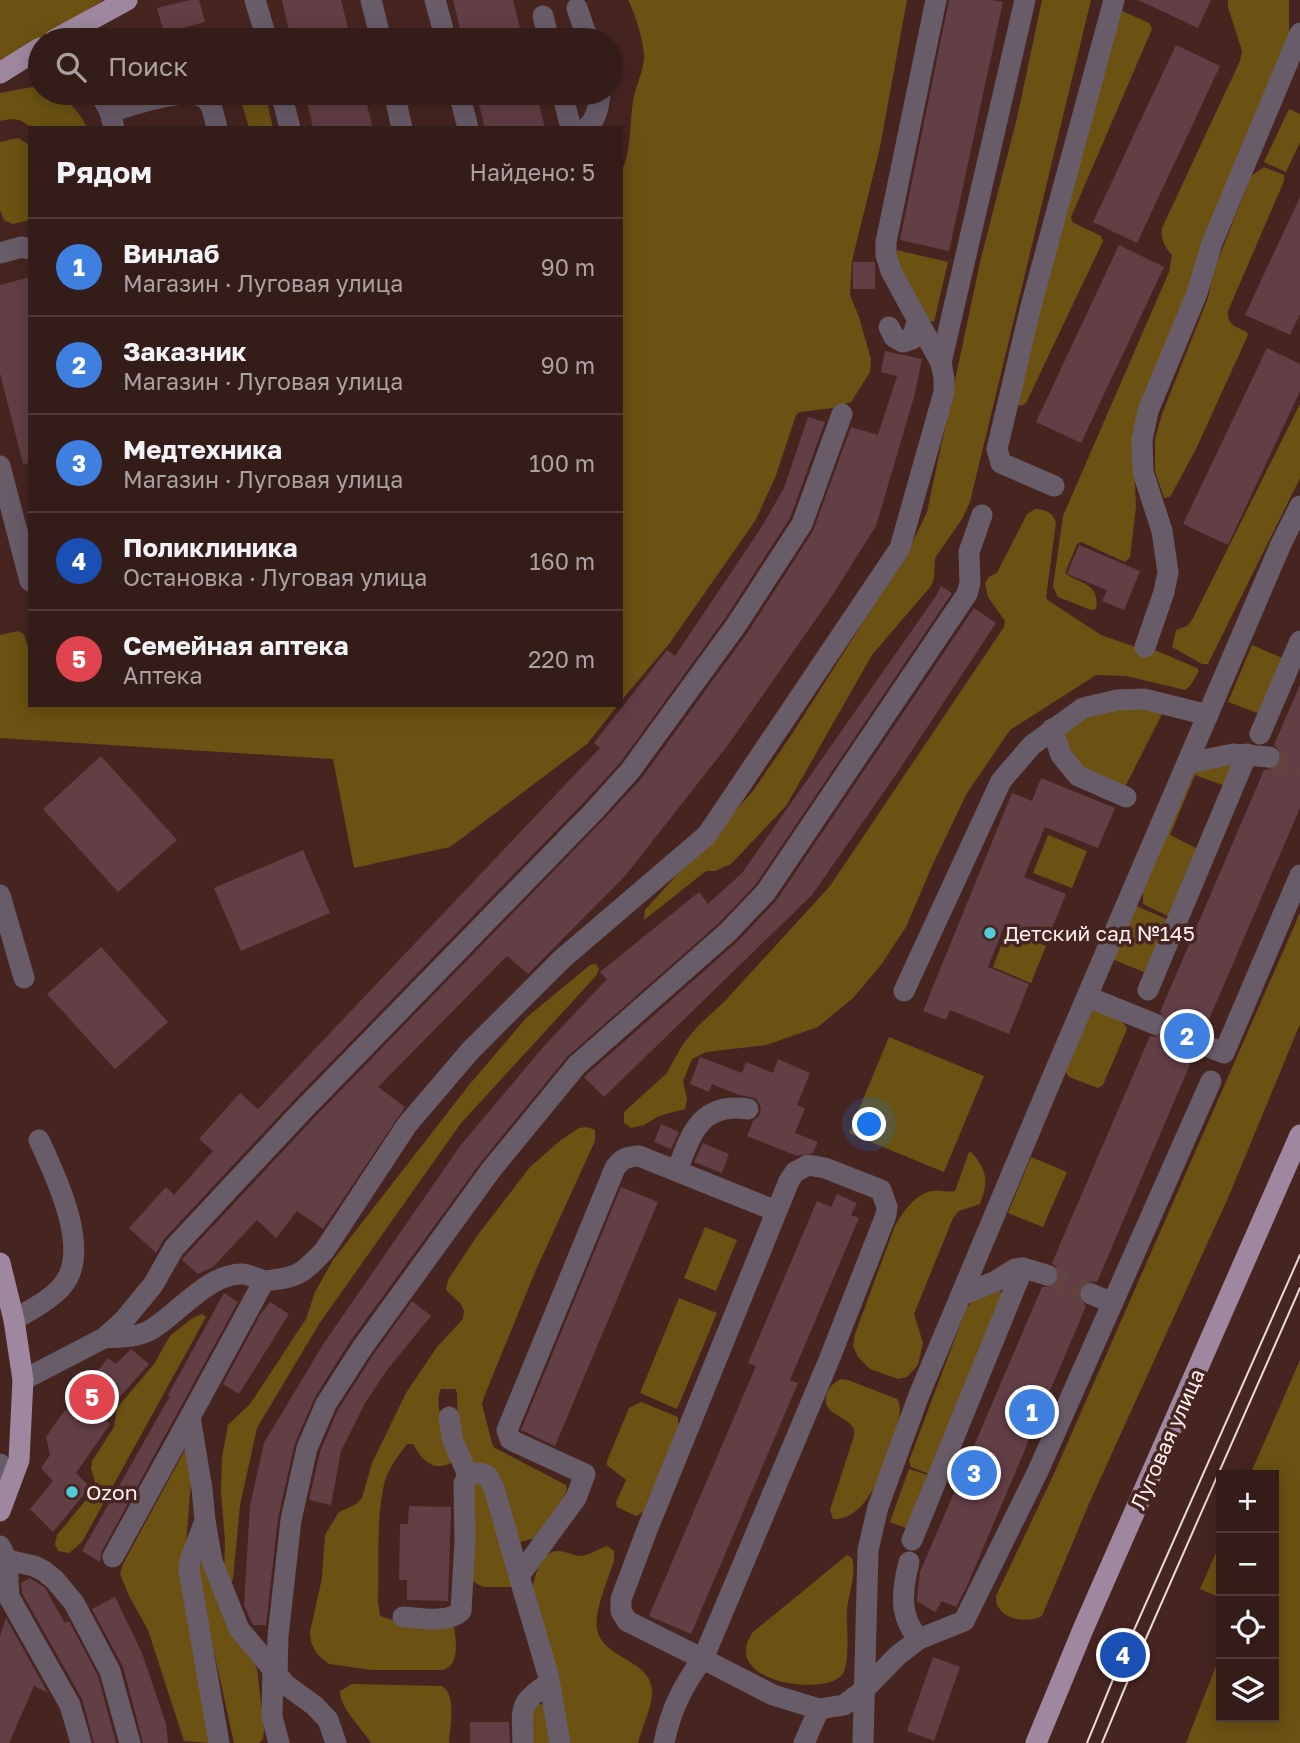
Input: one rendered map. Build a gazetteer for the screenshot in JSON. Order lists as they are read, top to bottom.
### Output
{
  "streets": {
    "main road": ["Луговая улица"]
  },
  "places": ["Детский сад №145", "Ozon"],
  "page": {
    "search": "Поиск",
    "heading": ["Рядом", "Найдено: 5"],
    "list": [
      {
        "mark": "1",
        "name": "Винлаб",
        "note": "Магазин · Луговая улица",
        "value": "90 m"
      },
      {
        "mark": "2",
        "name": "Заказник",
        "note": "Магазин · Луговая улица",
        "value": "90 m"
      },
      {
        "mark": "3",
        "name": "Медтехника",
        "note": "Магазин · Луговая улица",
        "value": "100 m"
      },
      {
        "mark": "4",
        "name": "Поликлиника",
        "note": "Остановка · Луговая улица",
        "value": "160 m"
      },
      {
        "mark": "5",
        "name": "Семейная аптека",
        "note": "Аптека",
        "value": "220 m"
      }
    ],
    "pins": [
      "2",
      "5",
      "1",
      "3",
      "4"
    ],
    "map_buttons": ["+", "−"]
  }
}
